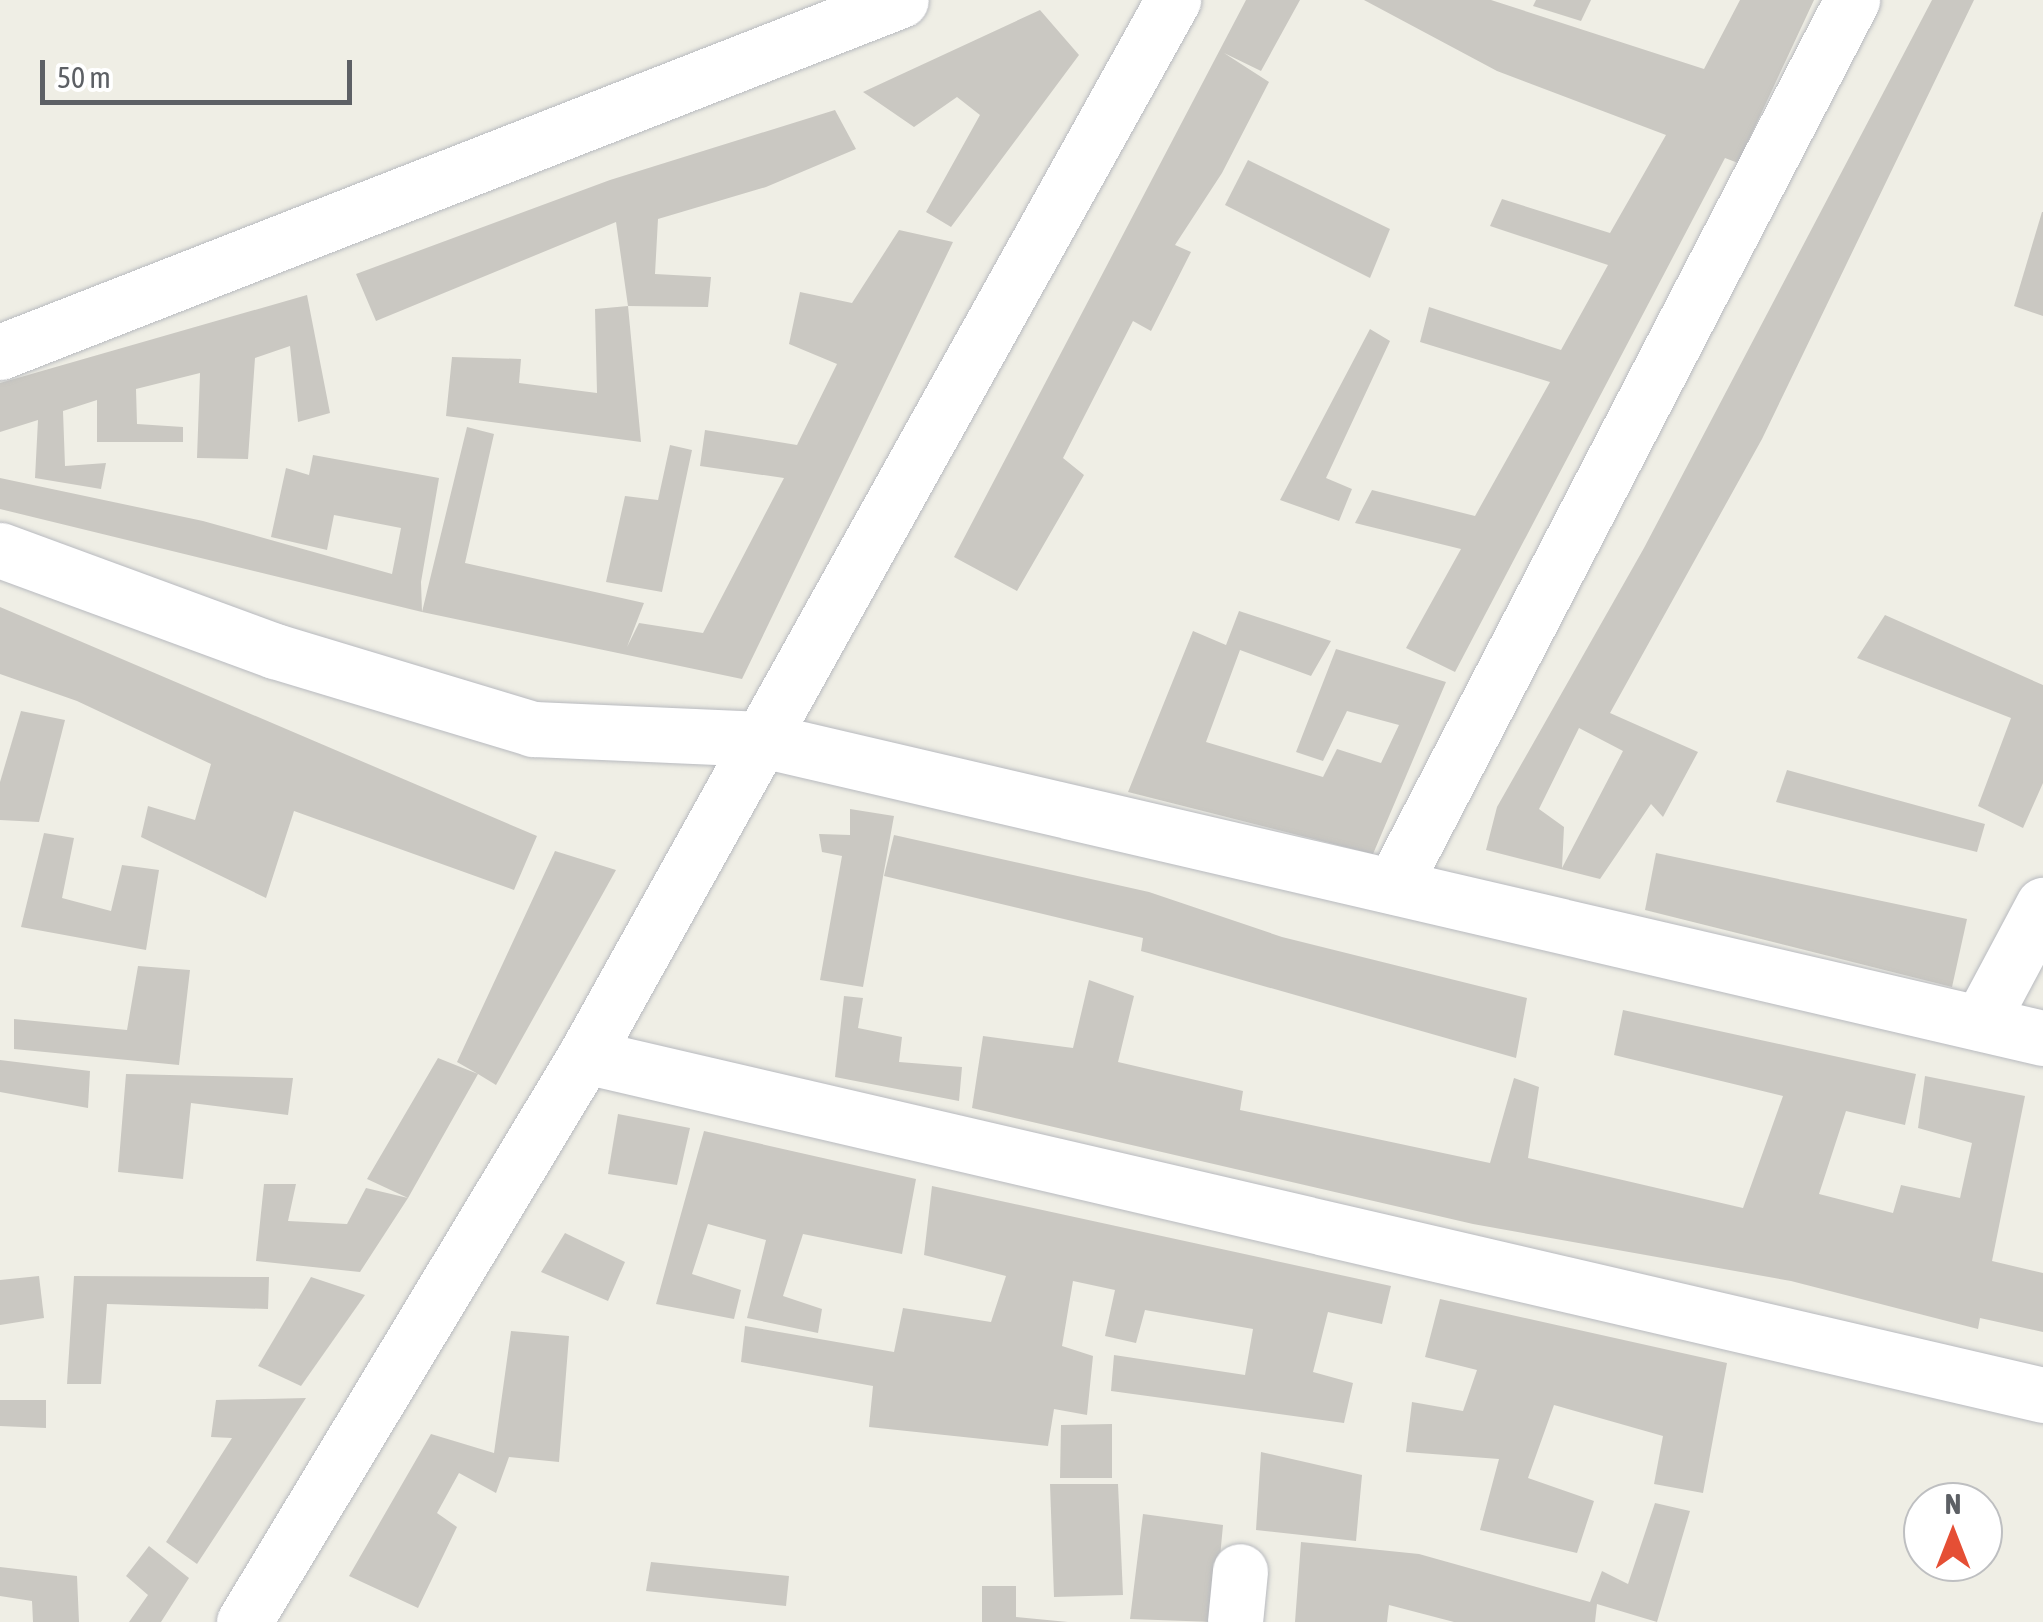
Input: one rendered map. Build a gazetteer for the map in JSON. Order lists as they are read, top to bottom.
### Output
{
  "scale_bar": "50 m",
  "north": "top"
}
